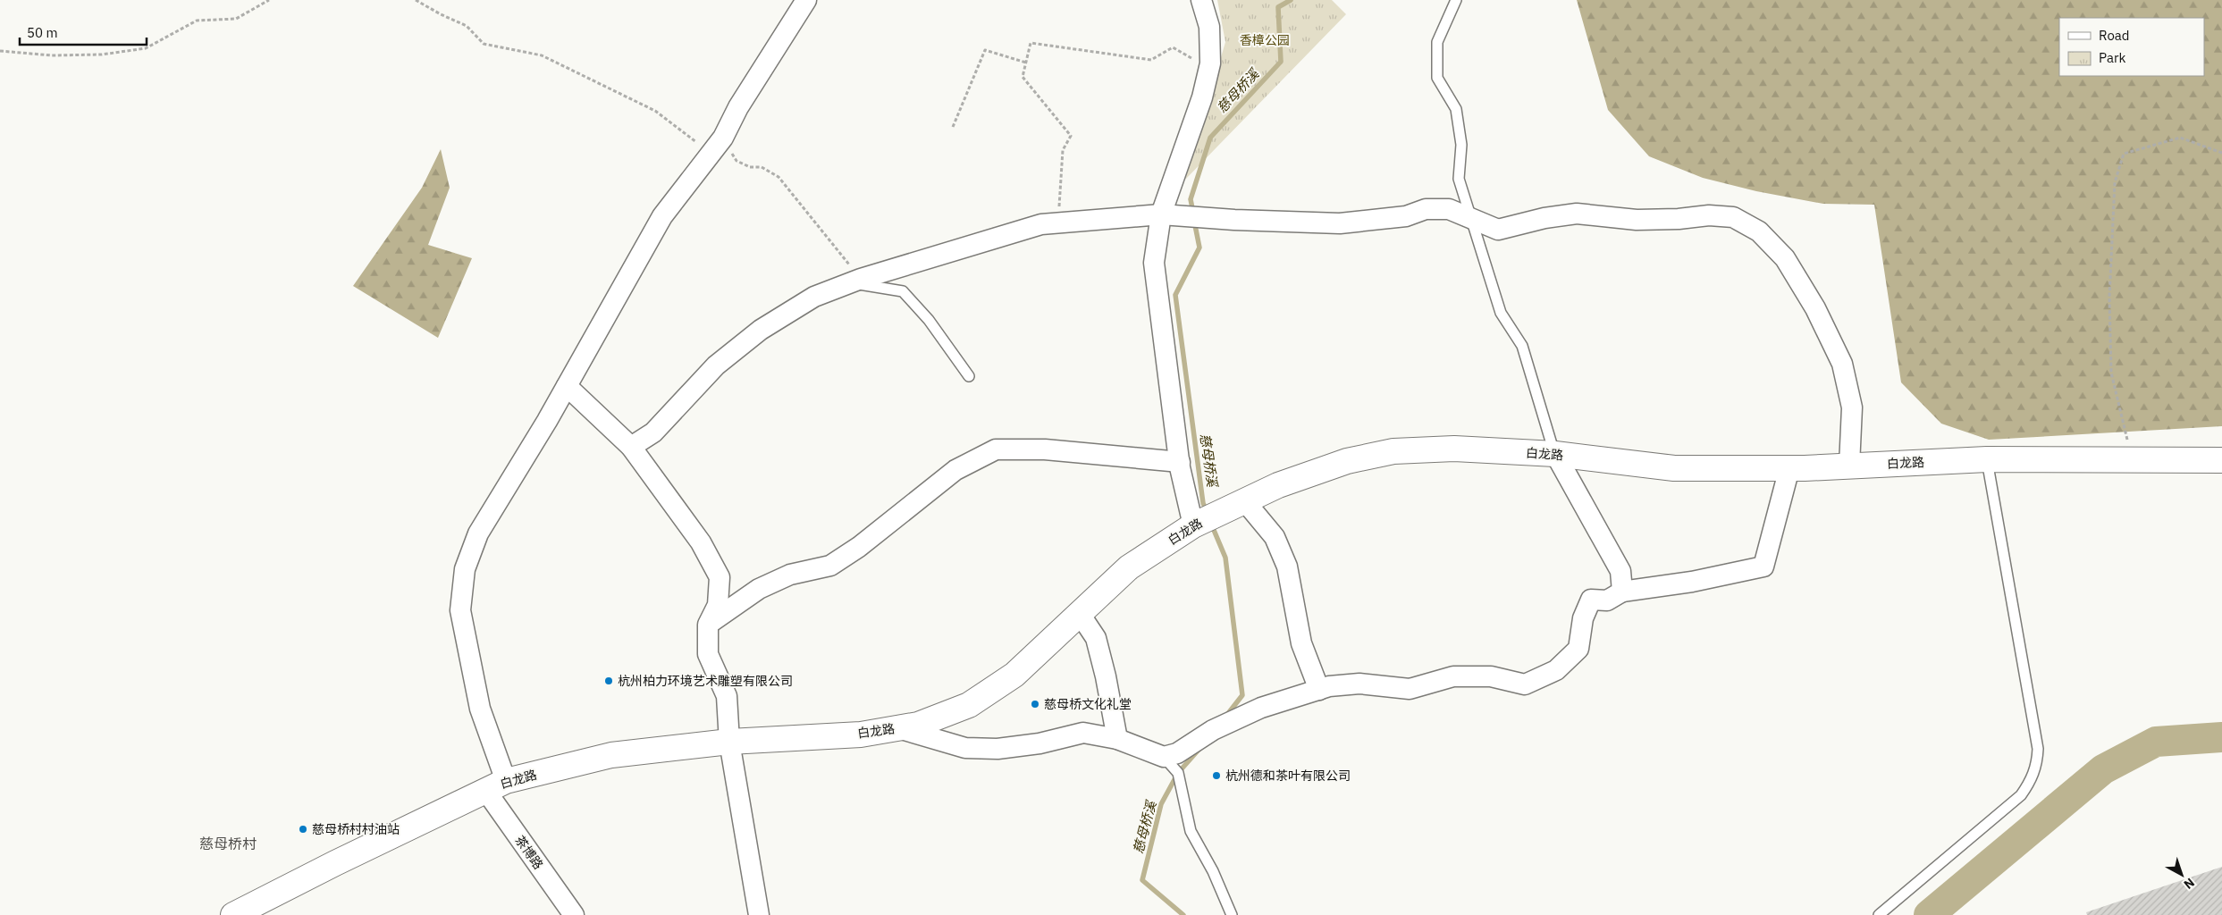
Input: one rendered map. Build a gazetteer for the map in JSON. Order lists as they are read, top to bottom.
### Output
{
  "streets": {
    "street": ["白龙路", "茶博路"]
  },
  "crossings": [
    ["白龙路", "茶博路"]
  ],
  "districts": ["慈母桥村"],
  "water": ["慈母桥溪"],
  "parks": ["香樟公园"],
  "places": [
    "杭州柏力环境艺术雕塑有限公司",
    "慈母桥文化礼堂",
    "杭州德和茶叶有限公司",
    "慈母桥村村油站"
  ],
  "legend": ["Road", "Park"],
  "scale_bar": "50 m",
  "north": "bottom right"
}
